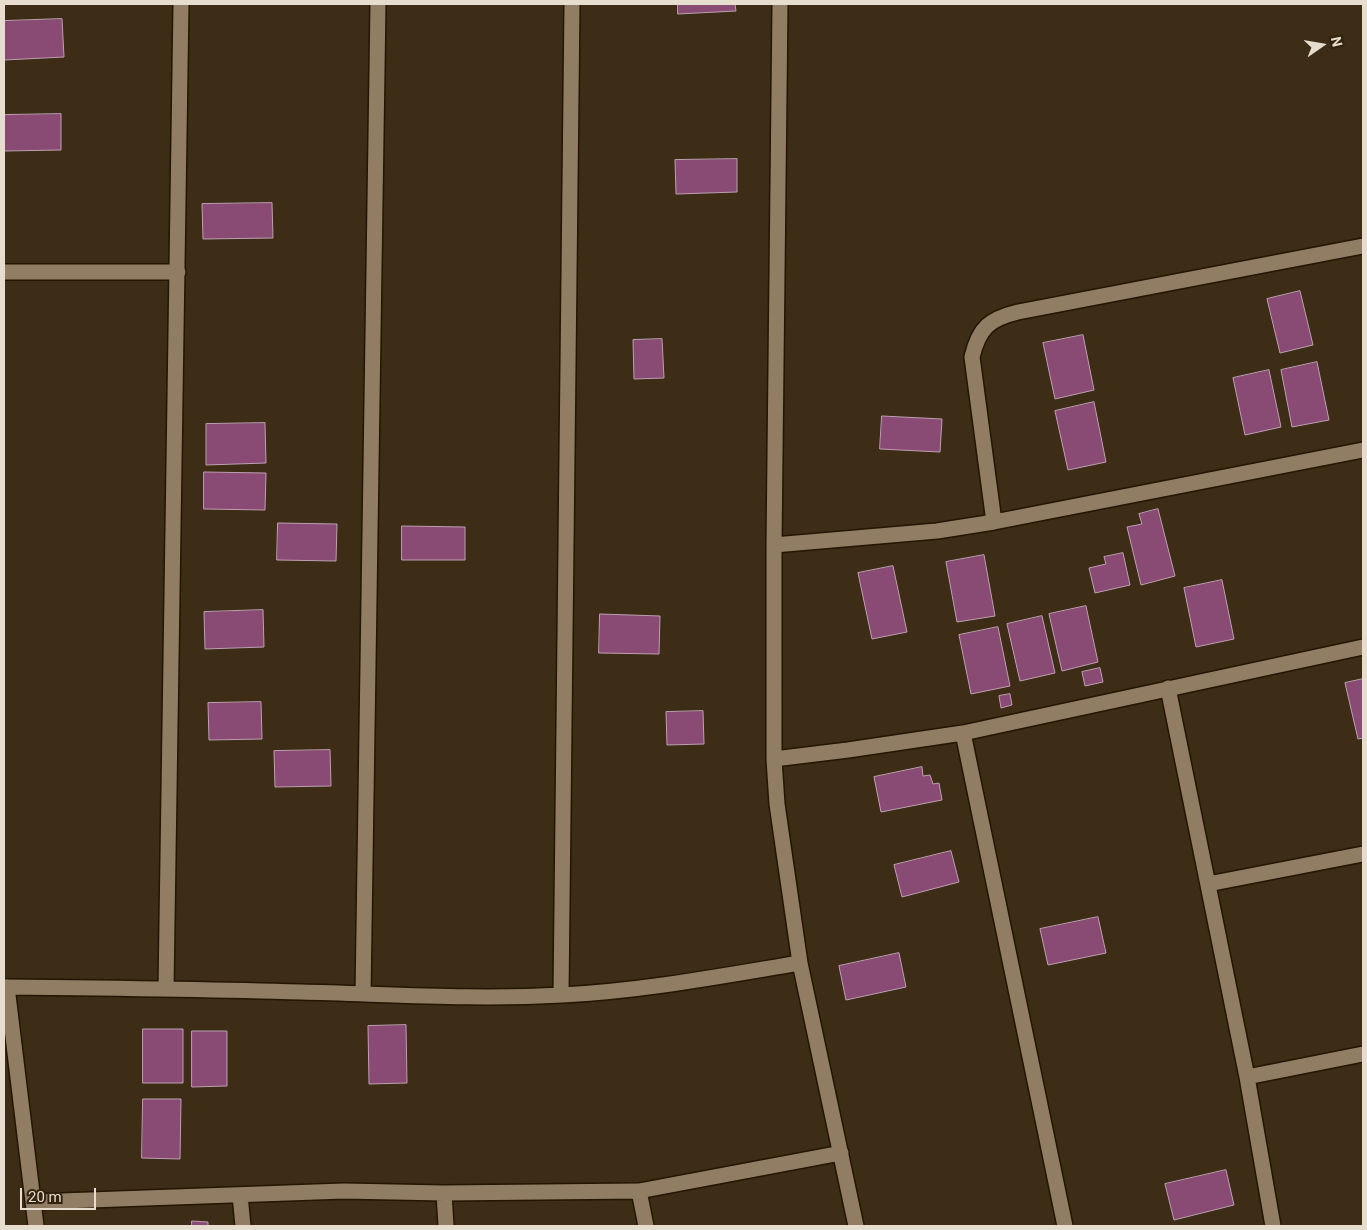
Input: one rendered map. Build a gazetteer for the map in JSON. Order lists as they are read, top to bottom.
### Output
{
  "scale_bar": "20 m",
  "north": "right"
}
